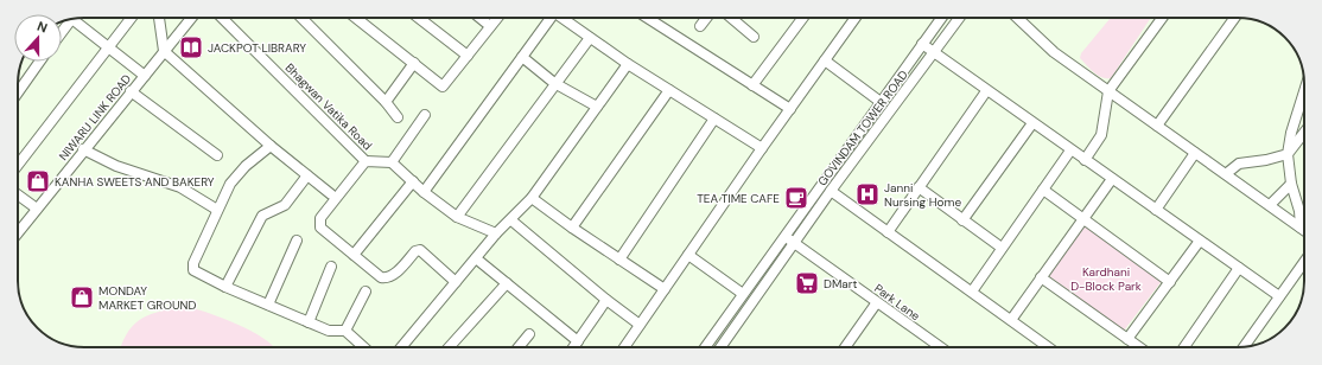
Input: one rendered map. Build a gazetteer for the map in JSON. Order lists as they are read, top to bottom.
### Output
{
  "streets": {
    "street": [
      "Bhagwan Vatika Road",
      "NIWARU LINK ROAD",
      "GOVINDAM TOWER ROAD",
      "Park Lane"
    ]
  },
  "crossings": [
    ["GOVINDAM TOWER ROAD", "Park Lane"]
  ],
  "parks": ["Kardhani D-Block Park"],
  "places": {
    "library": ["JACKPOT LIBRARY"],
    "shop": ["KANHA SWEETS AND BAKERY", "MONDAY MARKET GROUND"],
    "hospital": ["Janni Nursing Home"],
    "cafe": ["TEA TIME CAFE"],
    "supermarket": ["DMart"]
  },
  "north": "top"
}
